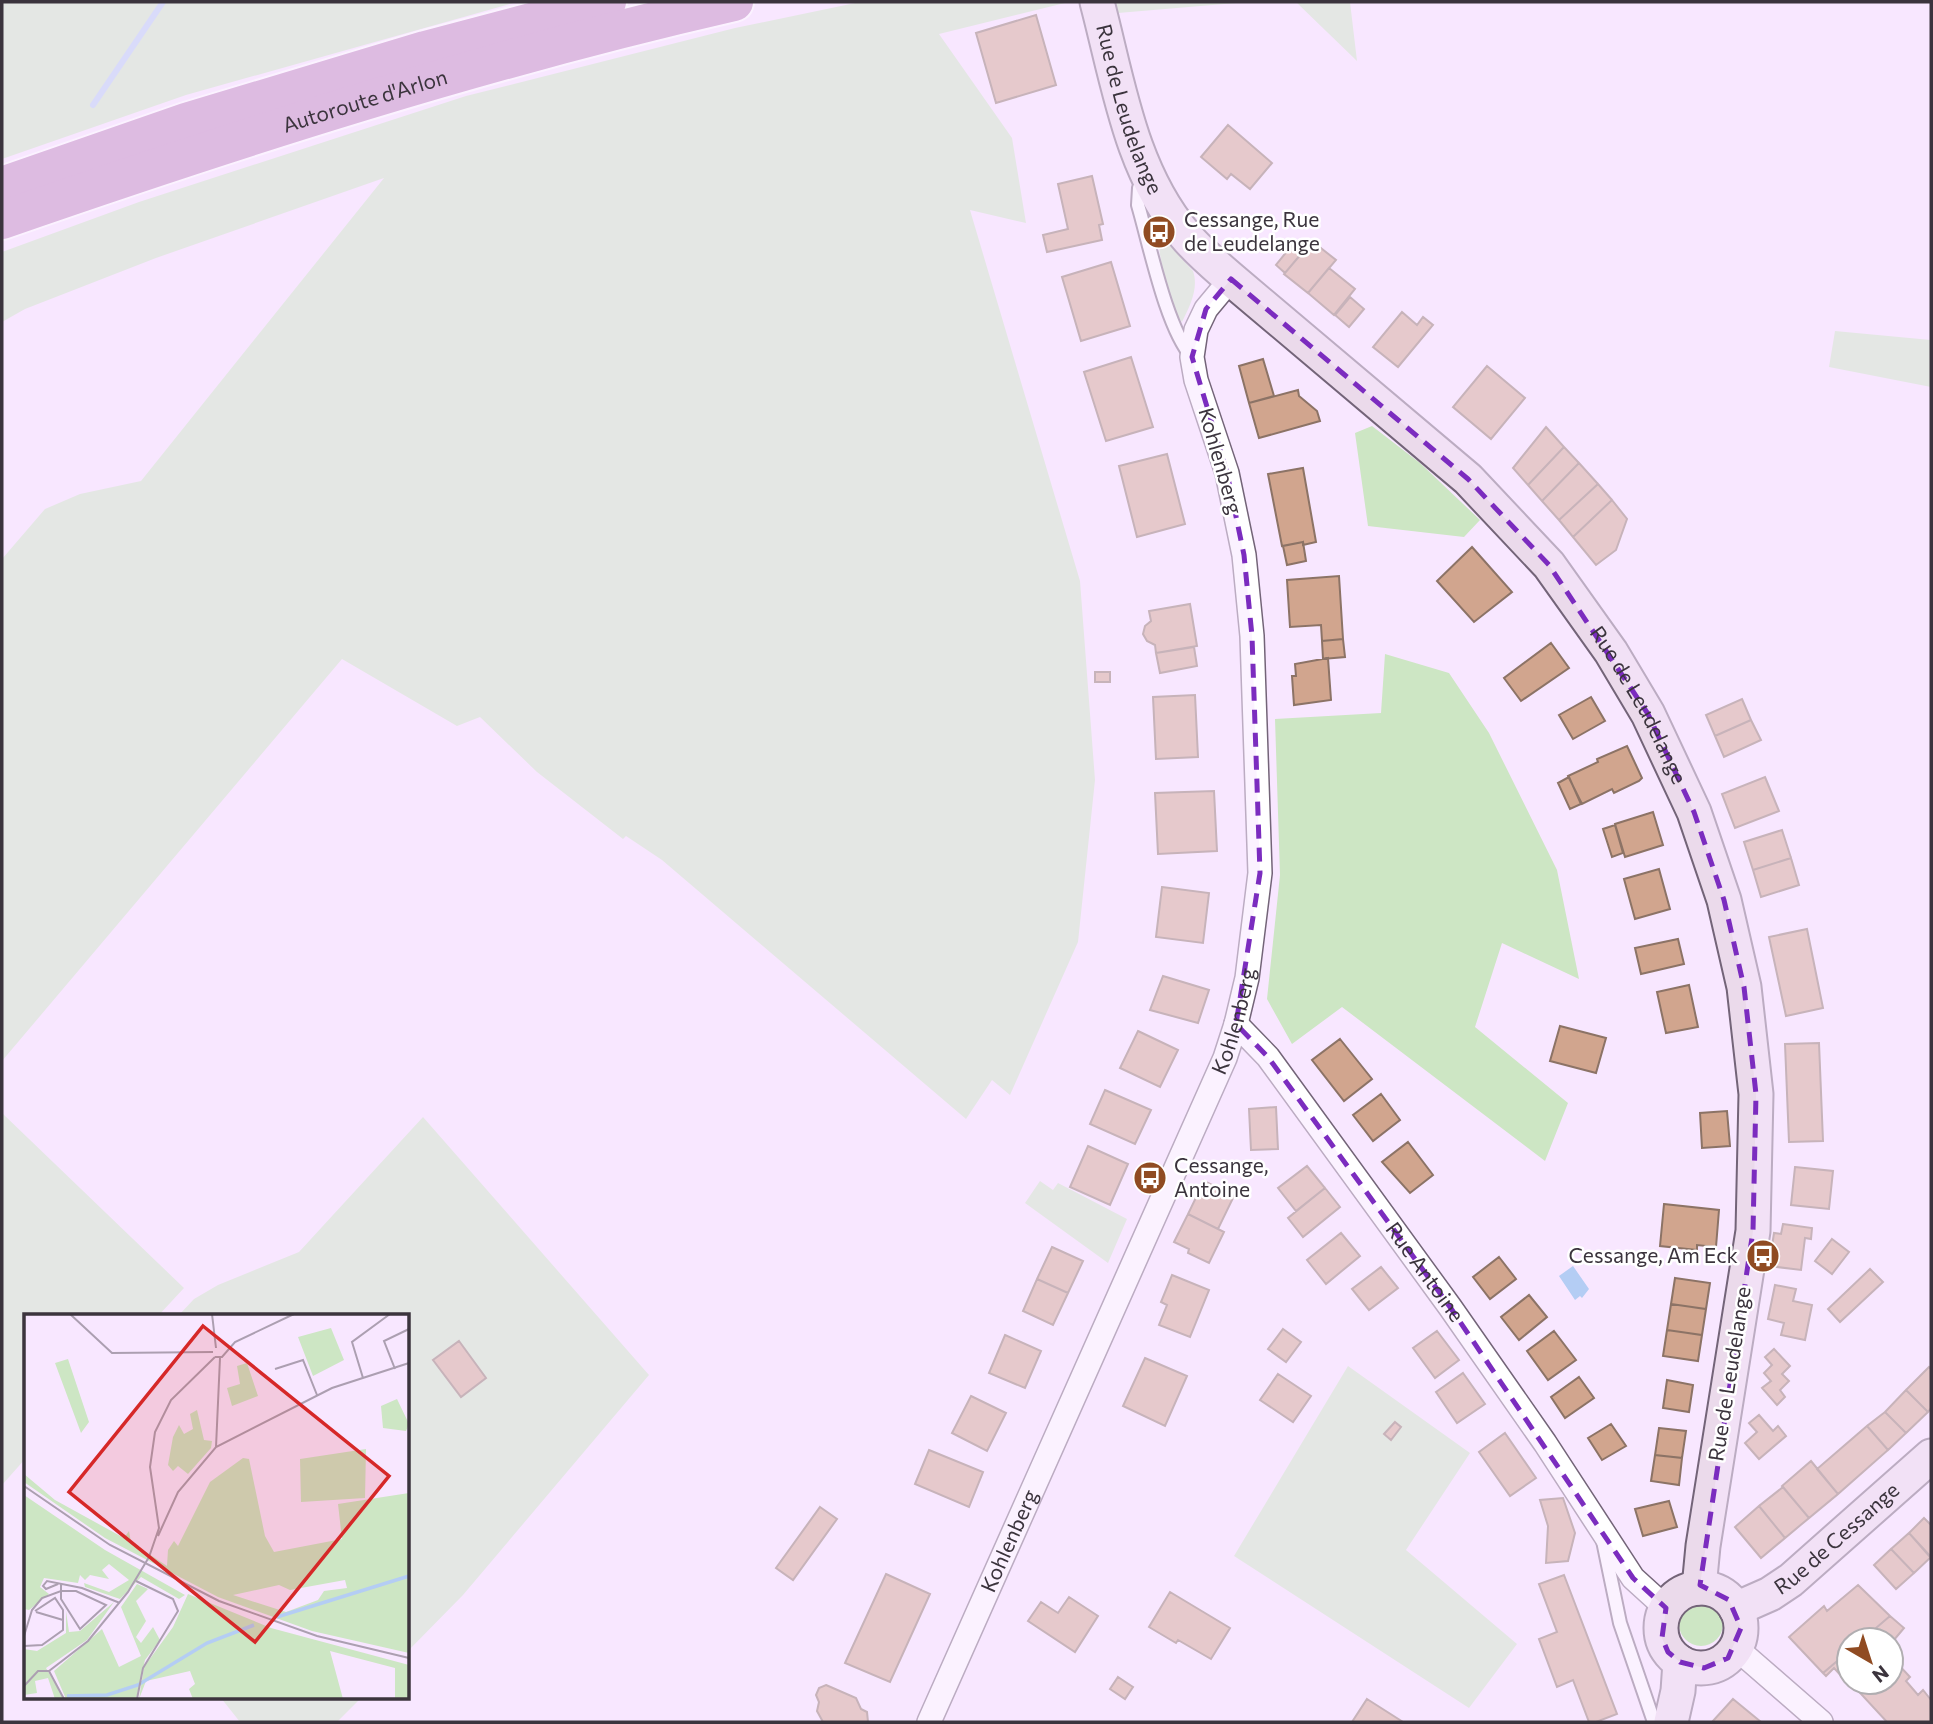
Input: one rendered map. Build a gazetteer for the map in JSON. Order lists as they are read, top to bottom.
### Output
{
  "streets": {
    "highway": ["Autoroute d'Arlon"],
    "main road": ["Rue de Leudelange", "Rue de Cessange"],
    "street": ["Kohlenberg", "Rue Antoine"]
  },
  "crossings": [
    ["Rue de Leudelange", "Kohlenberg"],
    ["Rue de Leudelange", "Rue Antoine"],
    ["Rue de Leudelange", "Rue de Cessange"],
    ["Kohlenberg", "Rue Antoine"],
    ["Rue Antoine", "Rue de Cessange"]
  ],
  "places": {
    "bus stop": ["Cessange, Rue de Leudelange", "Cessange, Antoine", "Cessange, Am Eck"]
  },
  "north": "bottom right"
}
